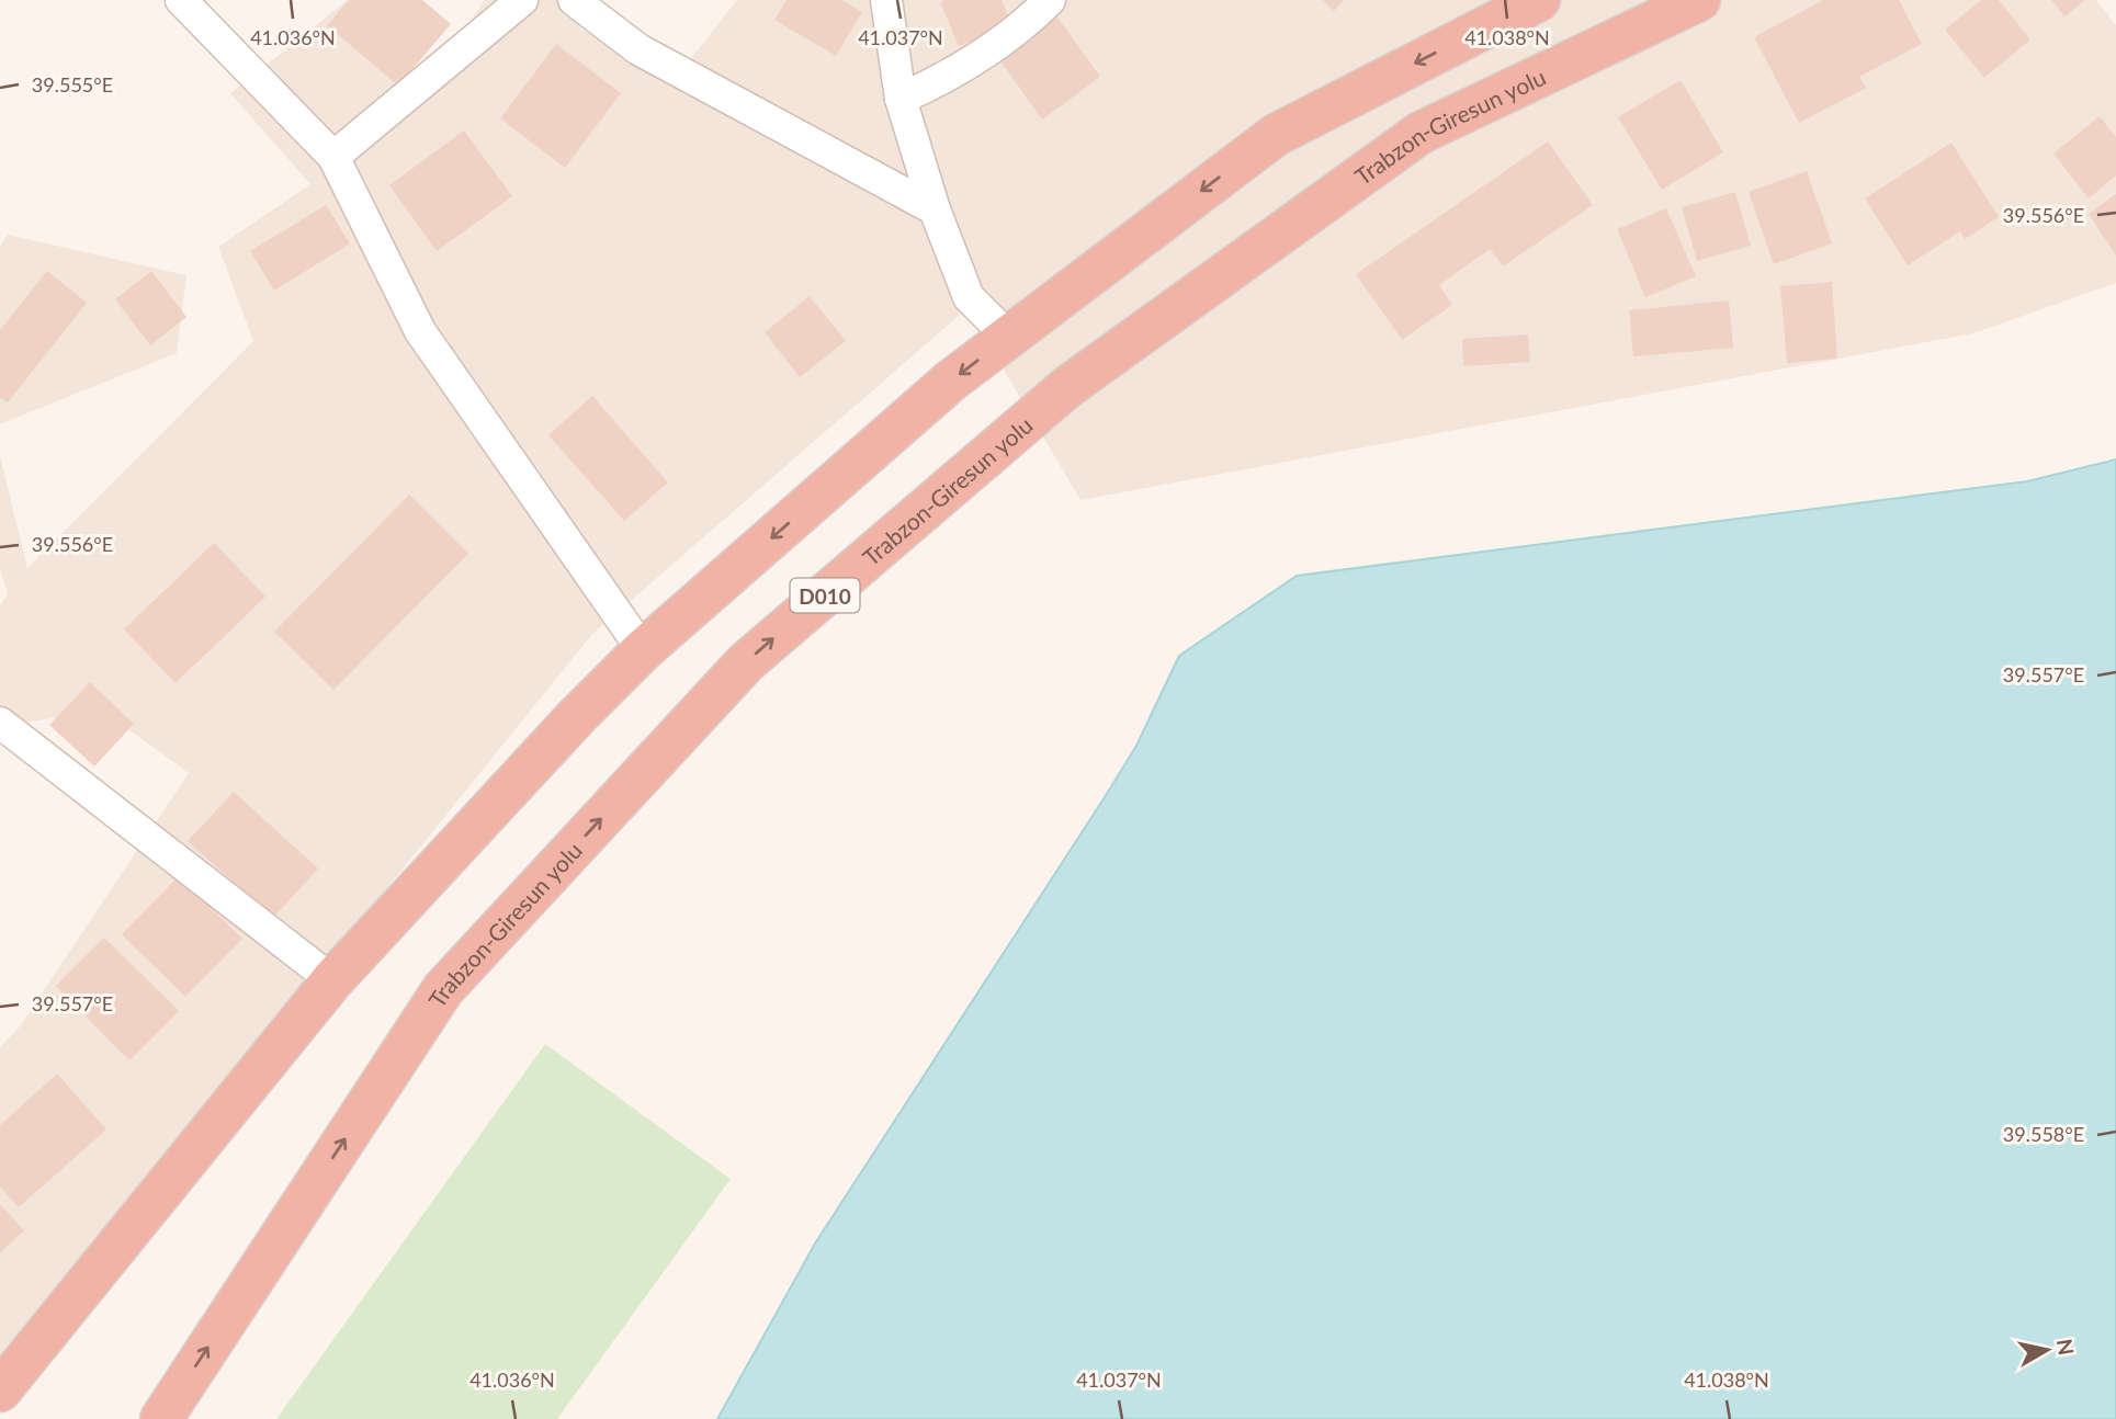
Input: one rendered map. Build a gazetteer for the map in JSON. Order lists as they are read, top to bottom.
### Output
{
  "streets": {
    "highway": ["Trabzon-Giresun yolu", "D010"]
  },
  "north": "right",
  "coordinates": [
    "41.036°N",
    "41.037°N",
    "41.038°N",
    "39.555°E",
    "39.556°E",
    "39.557°E",
    "39.558°E"
  ]
}
